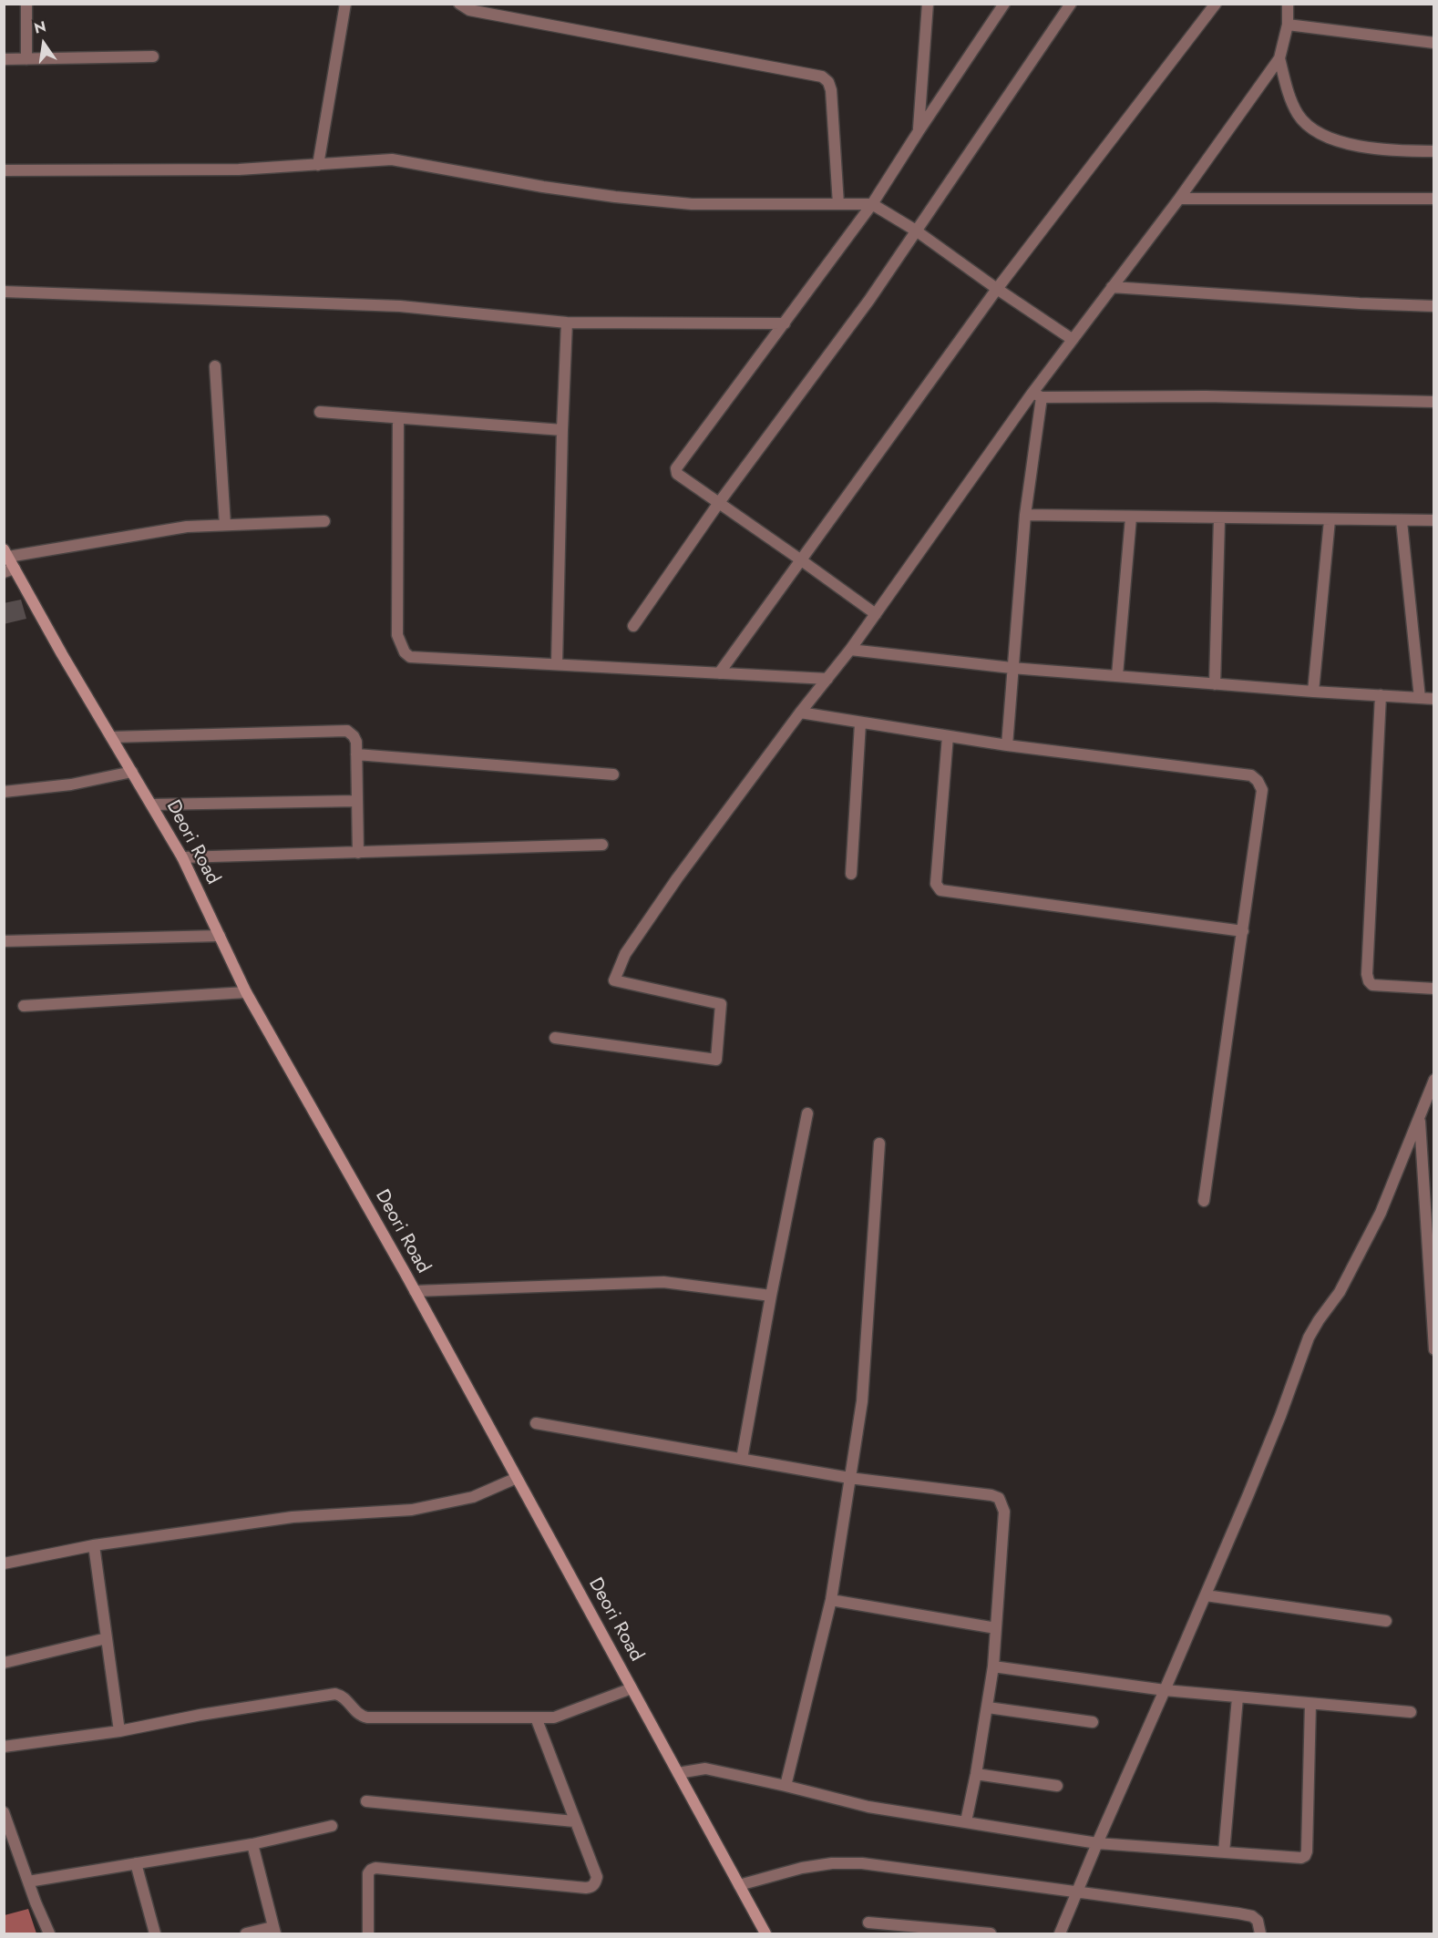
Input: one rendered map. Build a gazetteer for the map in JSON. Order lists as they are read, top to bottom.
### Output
{
  "streets": {
    "street": ["Deori Road"]
  },
  "north": "top"
}
